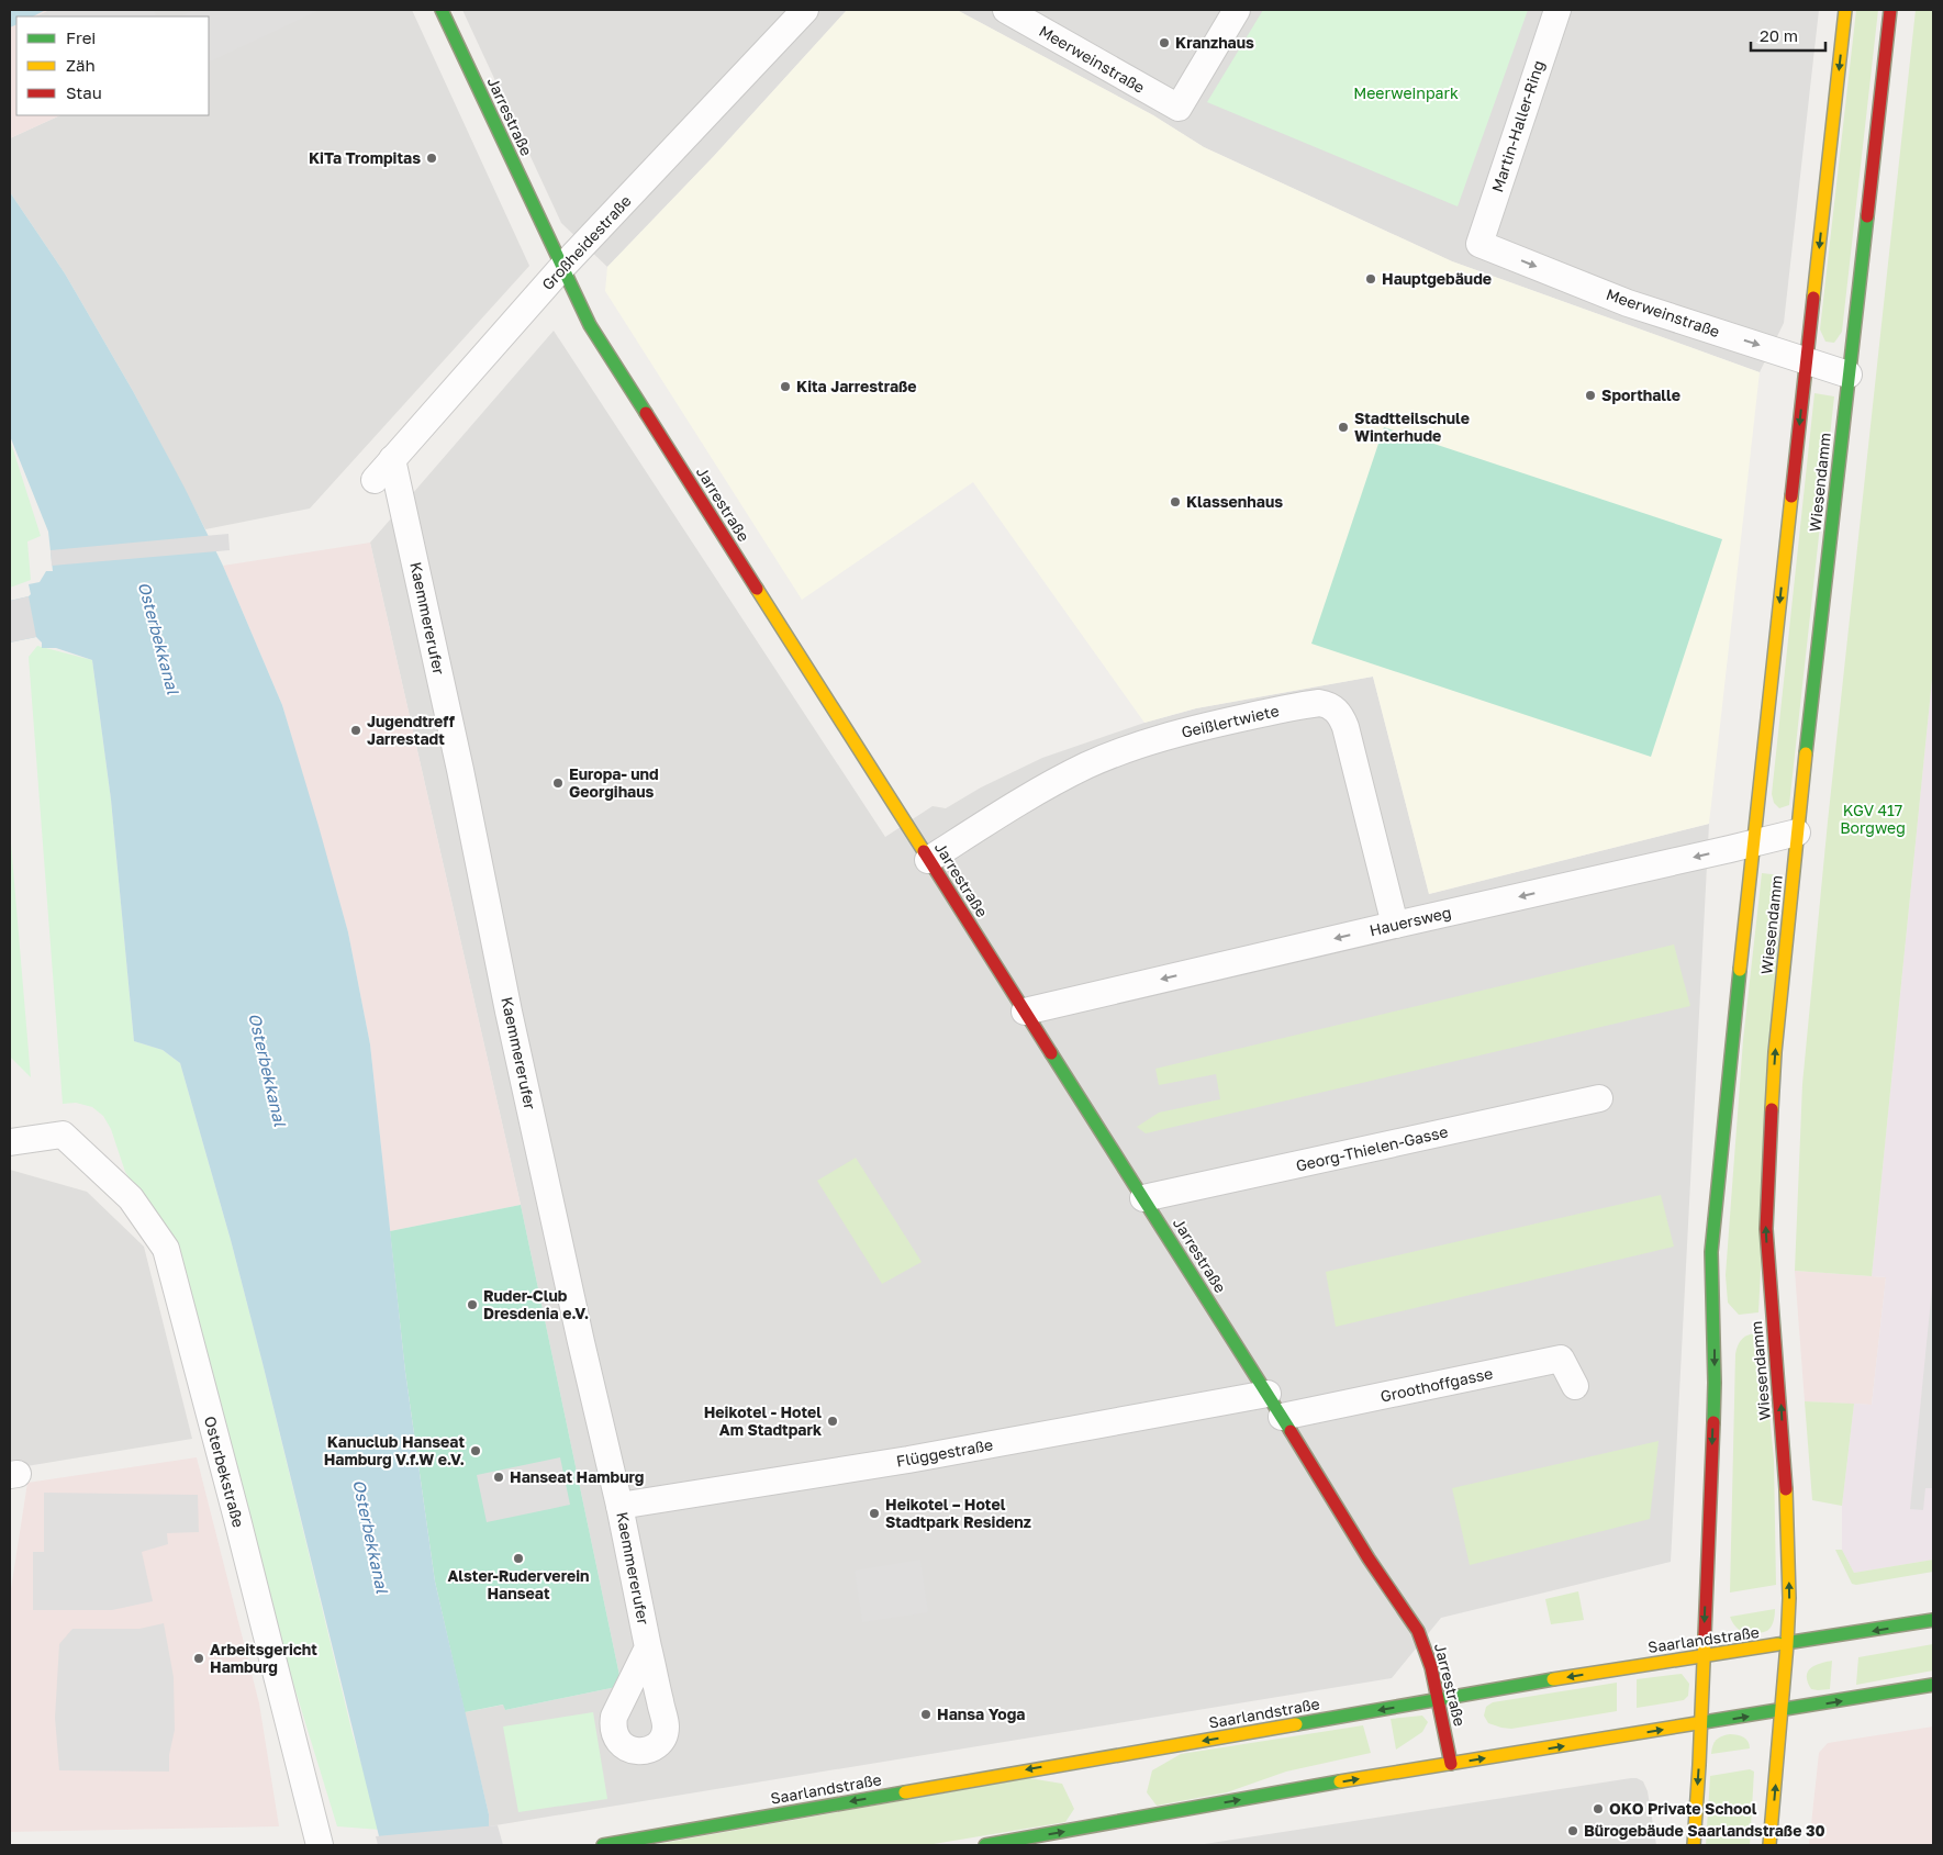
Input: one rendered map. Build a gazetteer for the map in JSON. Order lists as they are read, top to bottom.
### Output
{
  "streets": {
    "street": [
      "Meerweinstraße",
      "Jarrestraße",
      "Martin-Haller-Ring",
      "Großheidestraße",
      "Wiesendamm",
      "Kaemmererufer",
      "Geißlertwiete",
      "Hauersweg",
      "Georg-Thielen-Gasse",
      "Groothoffgasse",
      "Flüggestraße",
      "Osterbekstraße",
      "Saarlandstraße"
    ]
  },
  "crossings": [
    ["Meerweinstraße", "Martin-Haller-Ring"],
    ["Meerweinstraße", "Wiesendamm"],
    ["Jarrestraße", "Großheidestraße"],
    ["Jarrestraße", "Geißlertwiete"],
    ["Jarrestraße", "Hauersweg"],
    ["Jarrestraße", "Georg-Thielen-Gasse"],
    ["Jarrestraße", "Groothoffgasse"],
    ["Jarrestraße", "Flüggestraße"],
    ["Jarrestraße", "Saarlandstraße"],
    ["Großheidestraße", "Kaemmererufer"],
    ["Wiesendamm", "Hauersweg"],
    ["Wiesendamm", "Saarlandstraße"],
    ["Kaemmererufer", "Flüggestraße"],
    ["Geißlertwiete", "Hauersweg"]
  ],
  "one_way": ["Meerweinstraße", "Hauersweg"],
  "water": ["Osterbekkanal"],
  "parks": ["Meerweinpark", "KGV 417 Borgweg"],
  "places": [
    "Kranzhaus",
    "KiTa Trompitas",
    "Hauptgebäude",
    "Kita Jarrestraße",
    "Sporthalle",
    "Stadtteilschule Winterhude",
    "Klassenhaus",
    "Jugendtreff Jarrestadt",
    "Europa- und Georgihaus",
    "Ruder-Club Dresdenia e.V.",
    "Heikotel - Hotel Am Stadtpark",
    "Kanuclub Hanseat Hamburg V.f.W e.V.",
    "Hanseat Hamburg",
    "Heikotel – Hotel Stadtpark Residenz",
    "Alster-Ruderverein Hanseat",
    "Arbeitsgericht Hamburg",
    "Hansa Yoga",
    "OKO Private School",
    "Bürogebäude Saarlandstraße 30"
  ],
  "legend": ["Frei", "Zäh", "Stau"],
  "scale_bar": "20 m"
}
